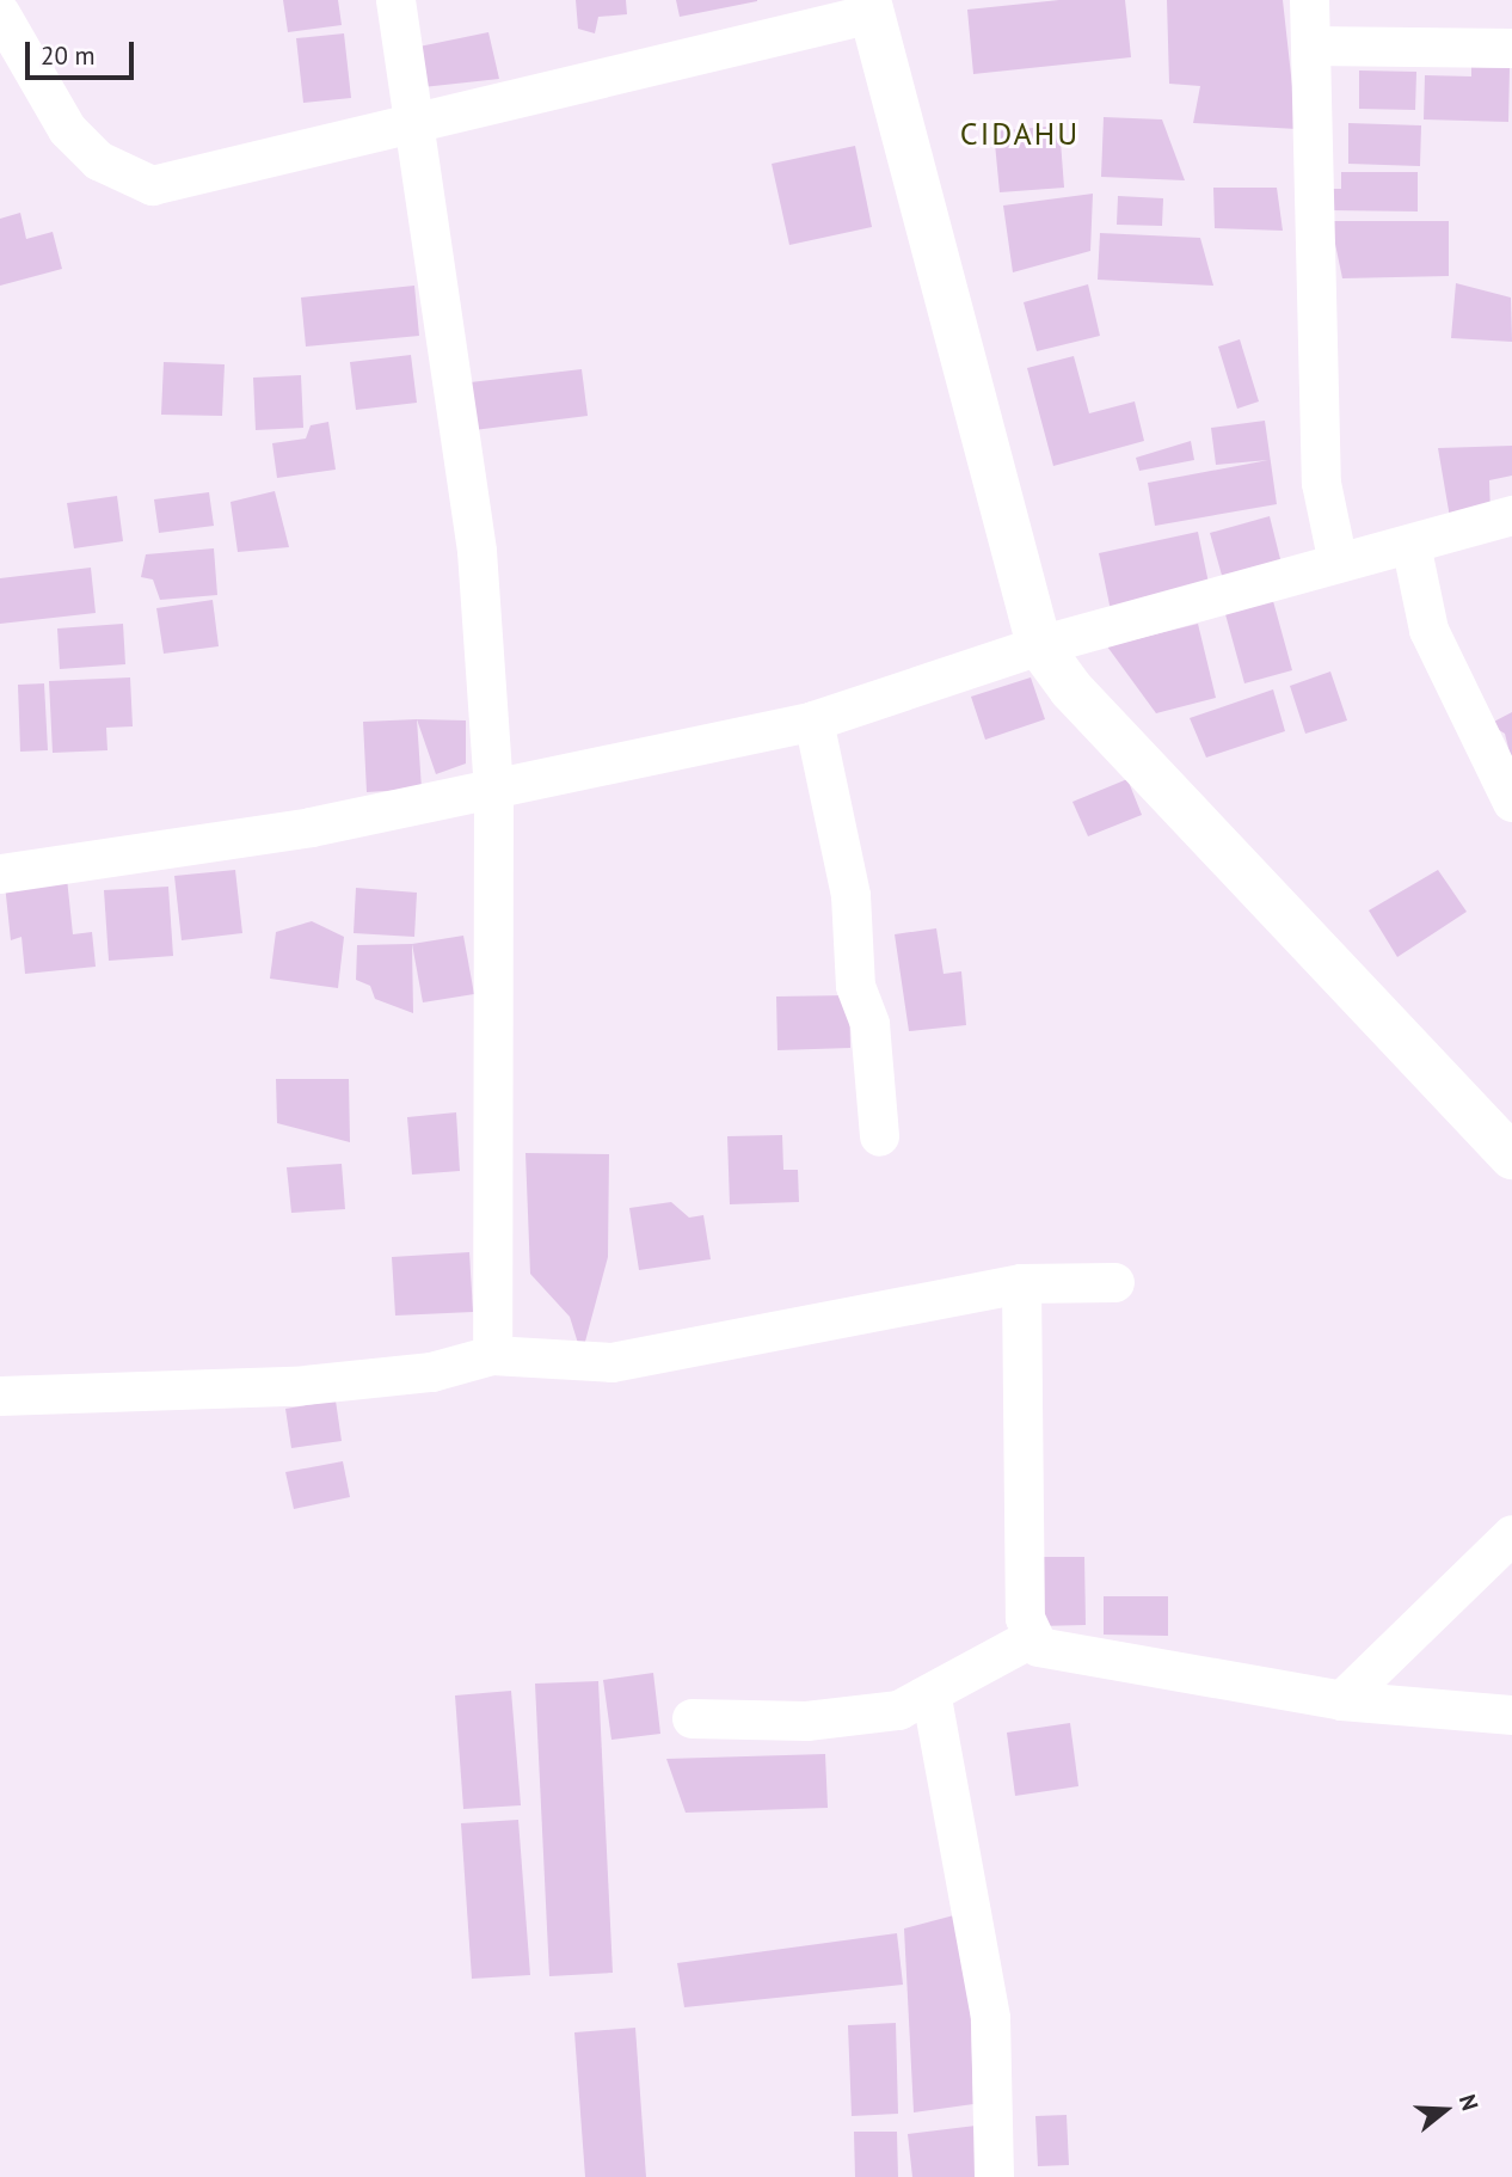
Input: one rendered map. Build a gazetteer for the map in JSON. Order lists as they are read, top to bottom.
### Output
{
  "districts": ["CIDAHU"],
  "scale_bar": "20 m",
  "north": "right"
}
